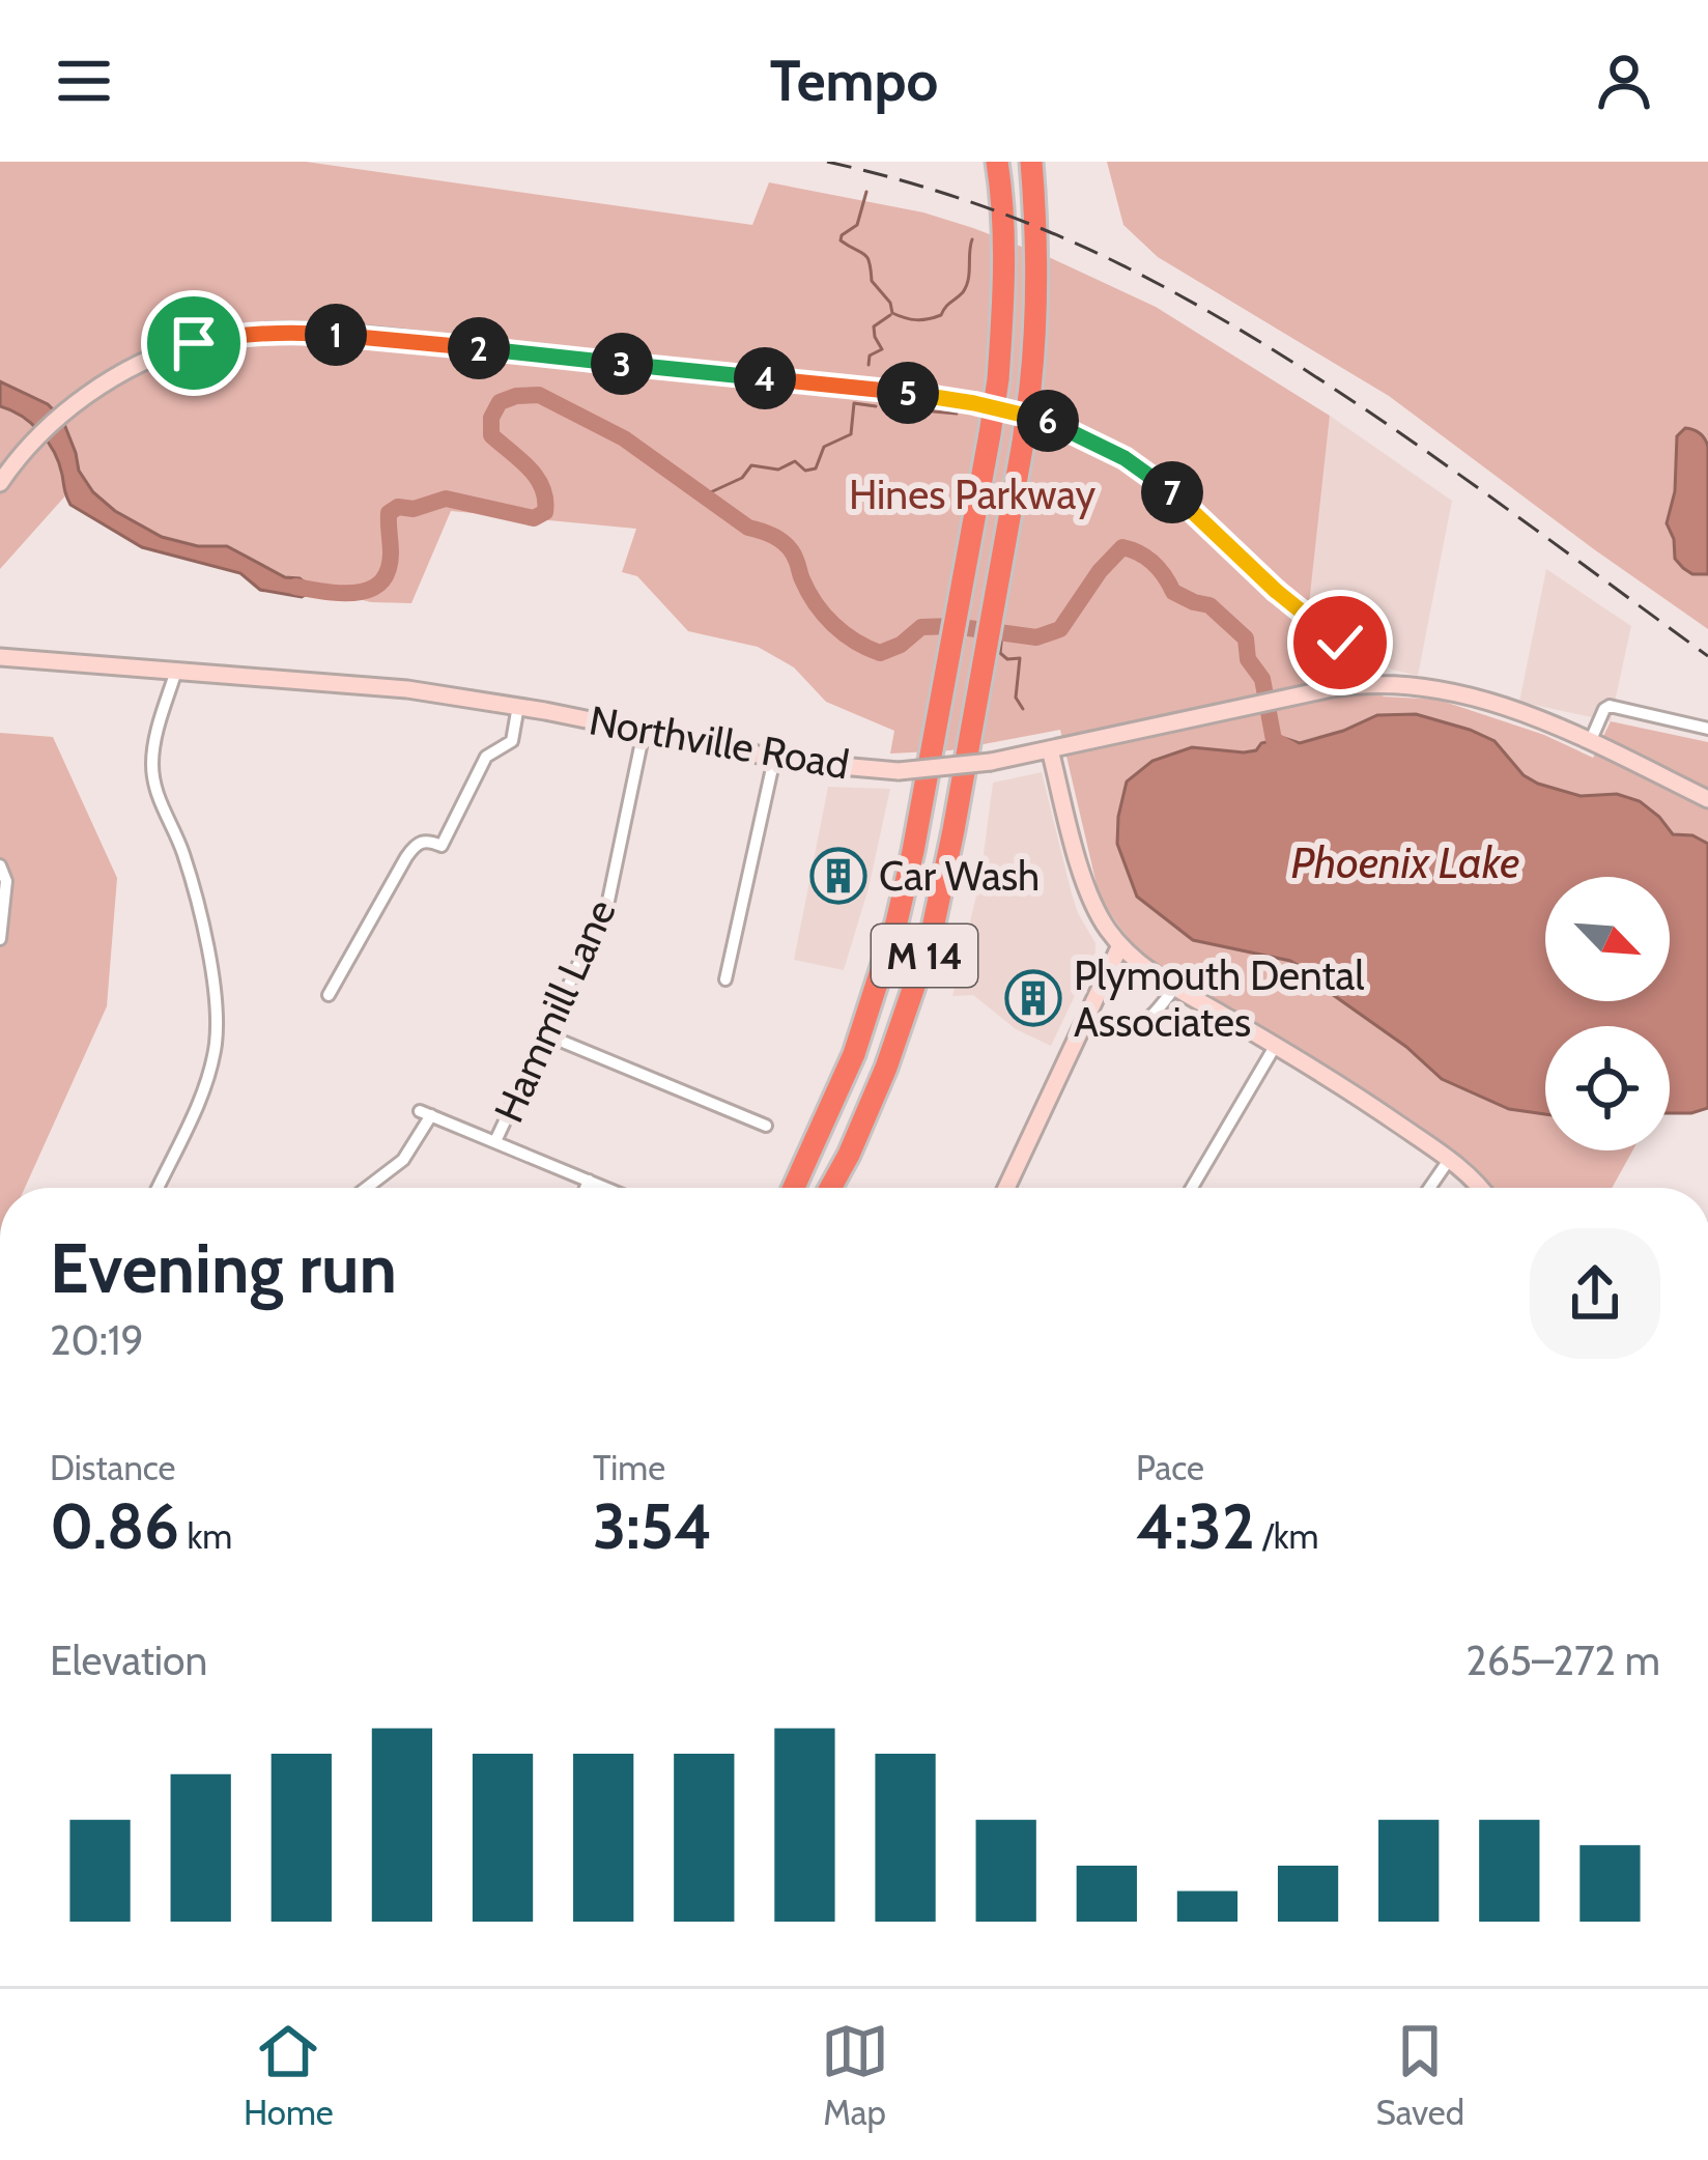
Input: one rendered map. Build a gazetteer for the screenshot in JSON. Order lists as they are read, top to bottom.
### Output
{
  "streets": {
    "highway": ["M 14"],
    "street": ["Northville Road", "Hammill Lane"]
  },
  "crossings": [
    ["Northville Road", "Hammill Lane"]
  ],
  "water": ["Phoenix Lake"],
  "parks": ["Hines Parkway"],
  "places": {
    "building": ["Car Wash", "Plymouth Dental Associates"]
  },
  "north": "bottom right",
  "page": {
    "header": "Tempo",
    "pins": [
      "1",
      "2",
      "3",
      "4",
      "5",
      "6",
      "7"
    ],
    "heading": ["Evening run", "20:19"],
    "stats": [
      ["Distance", "0.86 km"],
      ["Time", "3:54"],
      ["Pace", "4:32 /km"]
    ],
    "chart": ["Elevation", "265–272 m"],
    "tabs": ["Home", "Map", "Saved"]
  }
}
